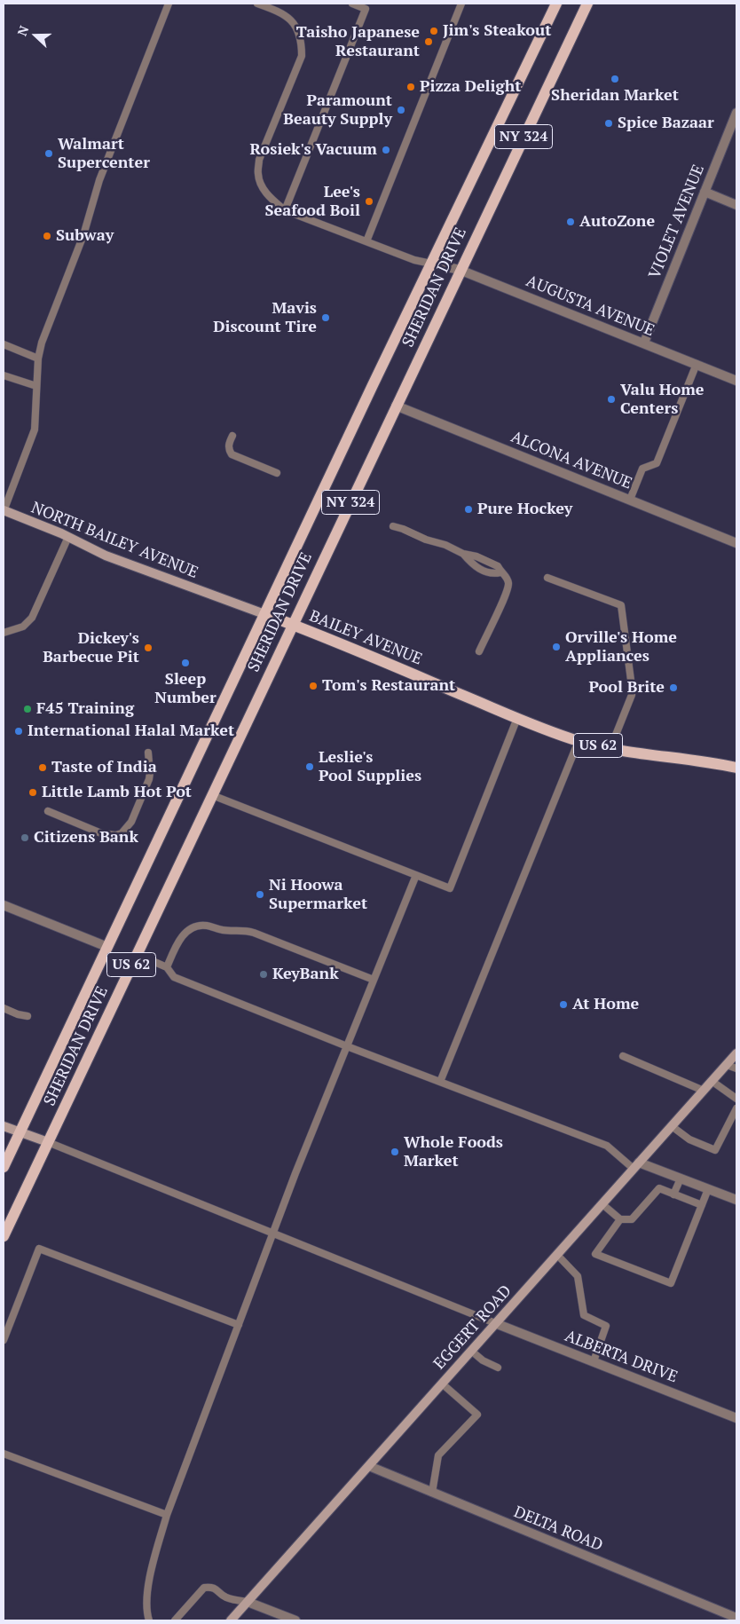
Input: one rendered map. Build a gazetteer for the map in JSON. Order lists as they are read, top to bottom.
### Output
{
  "streets": {
    "main road": [
      "NY 324",
      "SHERIDAN DRIVE",
      "BAILEY AVENUE",
      "US 62"
    ],
    "street": [
      "VIOLET AVENUE",
      "AUGUSTA AVENUE",
      "ALCONA AVENUE",
      "NORTH BAILEY AVENUE",
      "EGGERT ROAD",
      "ALBERTA DRIVE",
      "DELTA ROAD"
    ]
  },
  "crossings": [
    ["VIOLET AVENUE", "AUGUSTA AVENUE"],
    ["SHERIDAN DRIVE", "AUGUSTA AVENUE"],
    ["SHERIDAN DRIVE", "ALCONA AVENUE"],
    ["SHERIDAN DRIVE", "NORTH BAILEY AVENUE"],
    ["SHERIDAN DRIVE", "BAILEY AVENUE"],
    ["NORTH BAILEY AVENUE", "BAILEY AVENUE"],
    ["EGGERT ROAD", "ALBERTA DRIVE"],
    ["EGGERT ROAD", "DELTA ROAD"]
  ],
  "places": [
    "Jim's Steakout",
    "Taisho Japanese Restaurant",
    "Sheridan Market",
    "Pizza Delight",
    "Paramount Beauty Supply",
    "Spice Bazaar",
    "Rosiek's Vacuum",
    "Walmart Supercenter",
    "Lee's Seafood Boil",
    "AutoZone",
    "Subway",
    "Mavis Discount Tire",
    "Valu Home Centers",
    "Pure Hockey",
    "Orville's Home Appliances",
    "Dickey's Barbecue Pit",
    "Sleep Number",
    "Tom's Restaurant",
    "Pool Brite",
    "F45 Training",
    "International Halal Market",
    "Leslie's Pool Supplies",
    "Taste of India",
    "Little Lamb Hot Pot",
    "Citizens Bank",
    "Ni Hoowa Supermarket",
    "KeyBank",
    "At Home",
    "Whole Foods Market"
  ],
  "north": "left"
}
